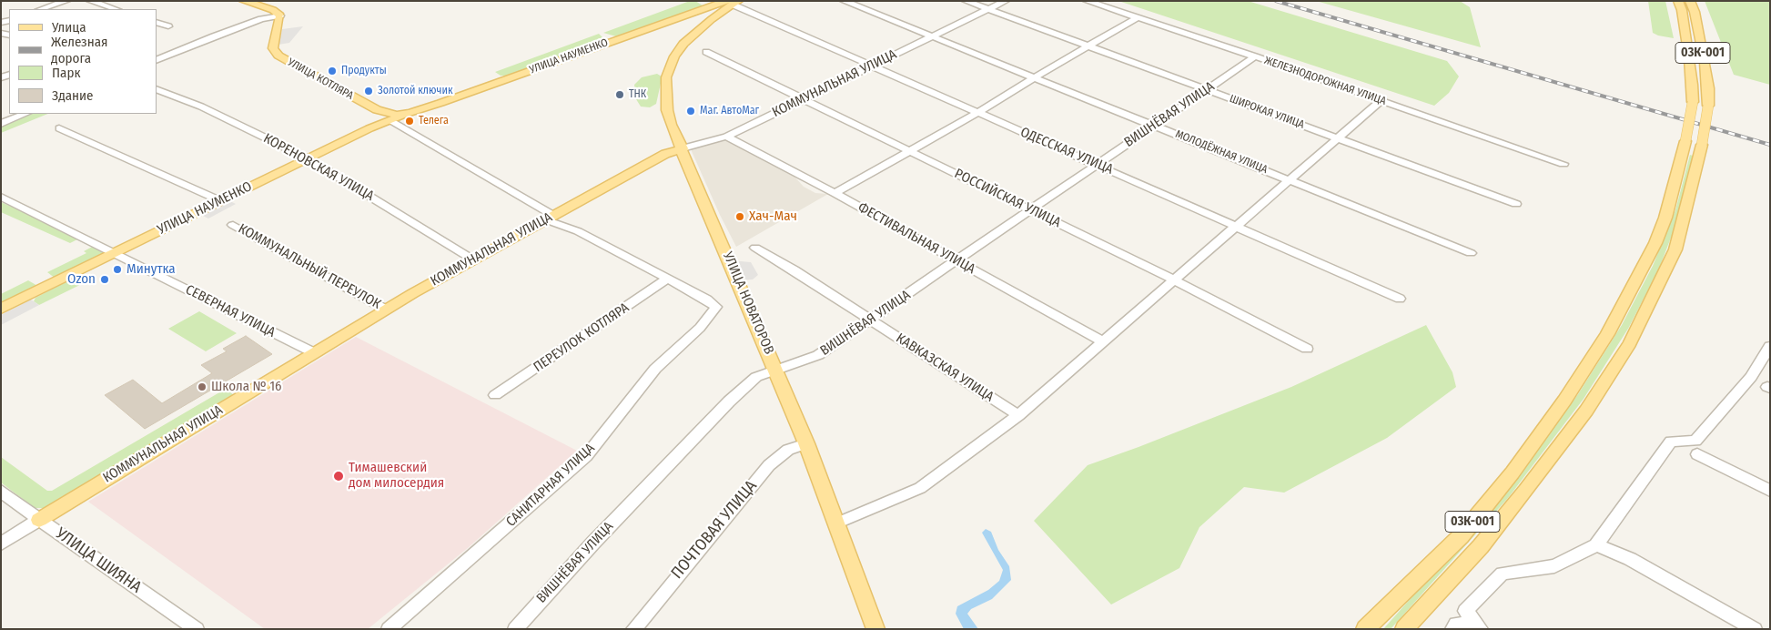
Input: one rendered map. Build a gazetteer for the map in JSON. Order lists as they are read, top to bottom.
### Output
{
  "streets": {
    "main road": [
      "03К-001",
      "УЛИЦА НАУМЕНКО",
      "УЛИЦА КОТЛЯРА",
      "КОММУНАЛЬНАЯ УЛИЦА",
      "УЛИЦА НОВАТОРОВ"
    ],
    "street": [
      "ЖЕЛЕЗНОДОРОЖНАЯ УЛИЦА",
      "ШИРОКАЯ УЛИЦА",
      "ВИШНЁВАЯ УЛИЦА",
      "ОДЕССКАЯ УЛИЦА",
      "МОЛОДЁЖНАЯ УЛИЦА",
      "КОРЕНОВСКАЯ УЛИЦА",
      "РОССИЙСКАЯ УЛИЦА",
      "ФЕСТИВАЛЬНАЯ УЛИЦА",
      "КОММУНАЛЬНЫЙ ПЕРЕУЛОК",
      "СЕВЕРНАЯ УЛИЦА",
      "ПЕРЕУЛОК КОТЛЯРА",
      "КАВКАЗСКАЯ УЛИЦА",
      "САНИТАРНАЯ УЛИЦА",
      "ПОЧТОВАЯ УЛИЦА",
      "УЛИЦА ШИЯНА"
    ]
  },
  "crossings": [
    ["УЛИЦА НАУМЕНКО", "УЛИЦА КОТЛЯРА"],
    ["УЛИЦА НАУМЕНКО", "КОРЕНОВСКАЯ УЛИЦА"],
    ["УЛИЦА НАУМЕНКО", "СЕВЕРНАЯ УЛИЦА"],
    ["ЖЕЛЕЗНОДОРОЖНАЯ УЛИЦА", "ВИШНЁВАЯ УЛИЦА"],
    ["КОММУНАЛЬНАЯ УЛИЦА", "ШИРОКАЯ УЛИЦА"],
    ["КОММУНАЛЬНАЯ УЛИЦА", "ОДЕССКАЯ УЛИЦА"],
    ["КОММУНАЛЬНАЯ УЛИЦА", "МОЛОДЁЖНАЯ УЛИЦА"],
    ["КОММУНАЛЬНАЯ УЛИЦА", "КОРЕНОВСКАЯ УЛИЦА"],
    ["КОММУНАЛЬНАЯ УЛИЦА", "РОССИЙСКАЯ УЛИЦА"],
    ["КОММУНАЛЬНАЯ УЛИЦА", "ФЕСТИВАЛЬНАЯ УЛИЦА"],
    ["КОММУНАЛЬНАЯ УЛИЦА", "КОММУНАЛЬНЫЙ ПЕРЕУЛОК"],
    ["КОММУНАЛЬНАЯ УЛИЦА", "УЛИЦА НОВАТОРОВ"],
    ["КОММУНАЛЬНАЯ УЛИЦА", "СЕВЕРНАЯ УЛИЦА"],
    ["КОММУНАЛЬНАЯ УЛИЦА", "УЛИЦА ШИЯНА"],
    ["ШИРОКАЯ УЛИЦА", "ВИШНЁВАЯ УЛИЦА"],
    ["ВИШНЁВАЯ УЛИЦА", "ОДЕССКАЯ УЛИЦА"],
    ["ВИШНЁВАЯ УЛИЦА", "МОЛОДЁЖНАЯ УЛИЦА"],
    ["ВИШНЁВАЯ УЛИЦА", "РОССИЙСКАЯ УЛИЦА"],
    ["ВИШНЁВАЯ УЛИЦА", "ФЕСТИВАЛЬНАЯ УЛИЦА"],
    ["ВИШНЁВАЯ УЛИЦА", "УЛИЦА НОВАТОРОВ"],
    ["ВИШНЁВАЯ УЛИЦА", "КАВКАЗСКАЯ УЛИЦА"],
    ["ОДЕССКАЯ УЛИЦА", "УЛИЦА НОВАТОРОВ"],
    ["УЛИЦА НОВАТОРОВ", "ПОЧТОВАЯ УЛИЦА"],
    ["ПЕРЕУЛОК КОТЛЯРА", "САНИТАРНАЯ УЛИЦА"]
  ],
  "places": [
    "Продукты",
    "Золотой ключик",
    "ТНК",
    "Маг. АвтоМаг",
    "Телега",
    "Хач-Мач",
    "Минутка",
    "Ozon",
    "Школа № 16",
    "Тимашевский дом милосердия"
  ],
  "legend": [
    "Улица",
    "Железная дорога",
    "Парк",
    "Здание"
  ]
}
